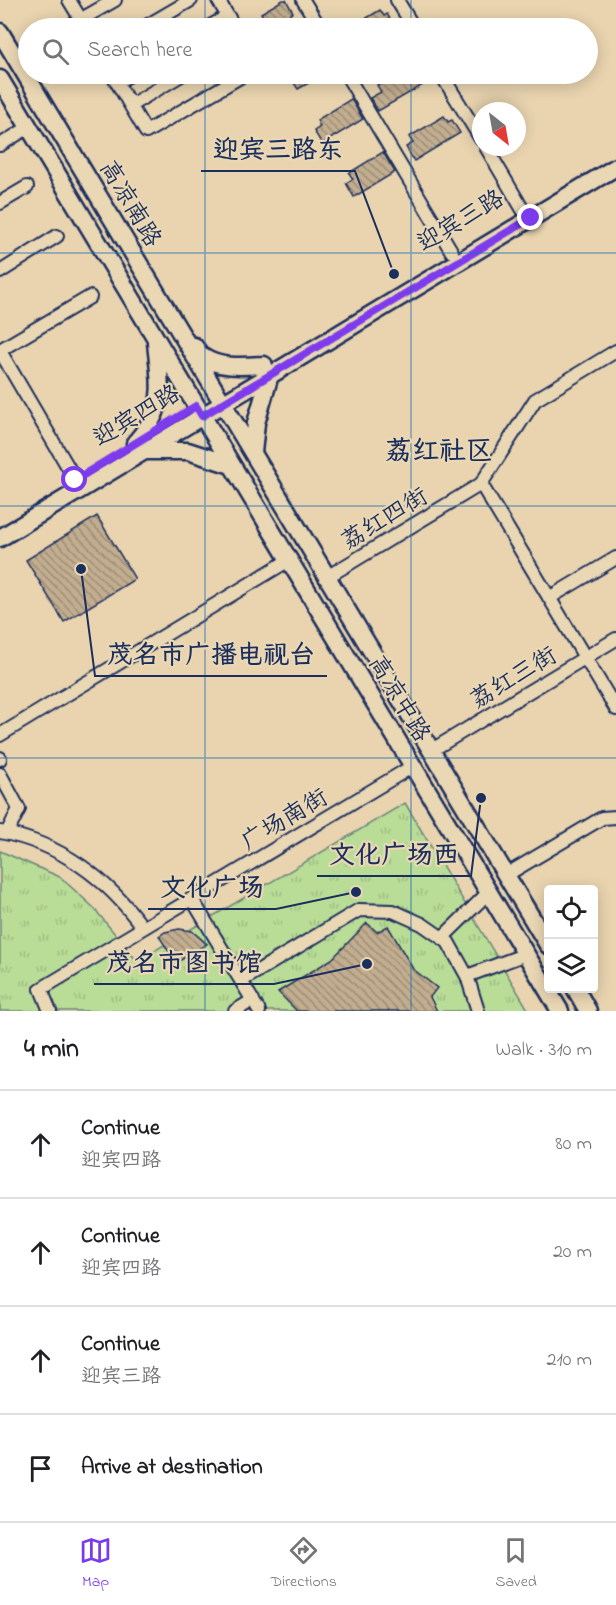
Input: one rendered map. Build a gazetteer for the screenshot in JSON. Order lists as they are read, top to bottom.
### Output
{
  "streets": {
    "main road": [
      "高凉南路",
      "迎宾三路",
      "迎宾四路",
      "高凉中路"
    ],
    "street": ["荔红四街", "荔红三街", "广场南街"]
  },
  "crossings": [
    ["高凉南路", "迎宾三路"],
    ["高凉南路", "迎宾四路"],
    ["高凉南路", "高凉中路"],
    ["迎宾三路", "迎宾四路"],
    ["迎宾三路", "高凉中路"],
    ["迎宾四路", "高凉中路"],
    ["荔红四街", "高凉中路"],
    ["荔红三街", "高凉中路"],
    ["高凉中路", "广场南街"]
  ],
  "districts": ["荔红社区"],
  "places": [
    "迎宾三路东",
    "茂名市广播电视台",
    "文化广场西",
    "文化广场",
    "茂名市图书馆"
  ],
  "north": "bottom right",
  "page": {
    "search": "Search here",
    "heading": ["4 min", "Walk · 310 m"],
    "list": [
      ["Continue", "迎宾四路", "80 m"],
      ["Continue", "迎宾四路", "20 m"],
      ["Continue", "迎宾三路", "210 m"],
      "Arrive at destination"
    ],
    "nav": ["Map", "Directions", "Saved"]
  }
}
